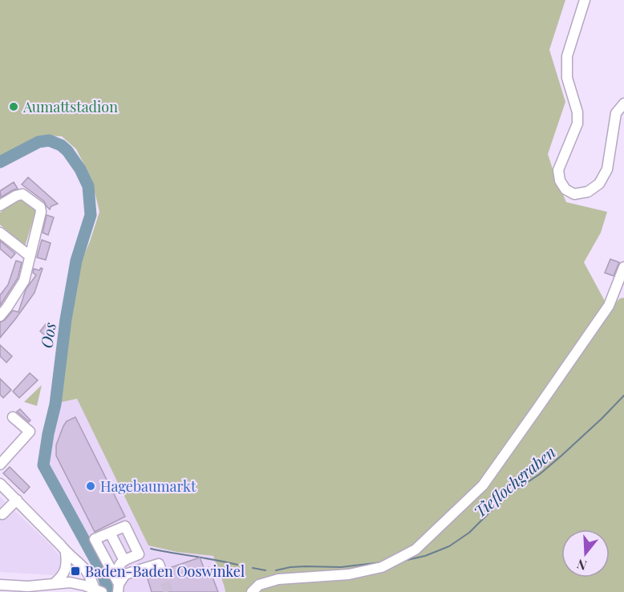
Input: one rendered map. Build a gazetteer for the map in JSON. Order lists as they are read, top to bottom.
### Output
{
  "water": ["Oos", "Tieflochgraben"],
  "places": {
    "other": ["Aumattstadion", "Hagebaumarkt"],
    "transit": ["Baden-Baden Ooswinkel"]
  },
  "north": "bottom"
}
